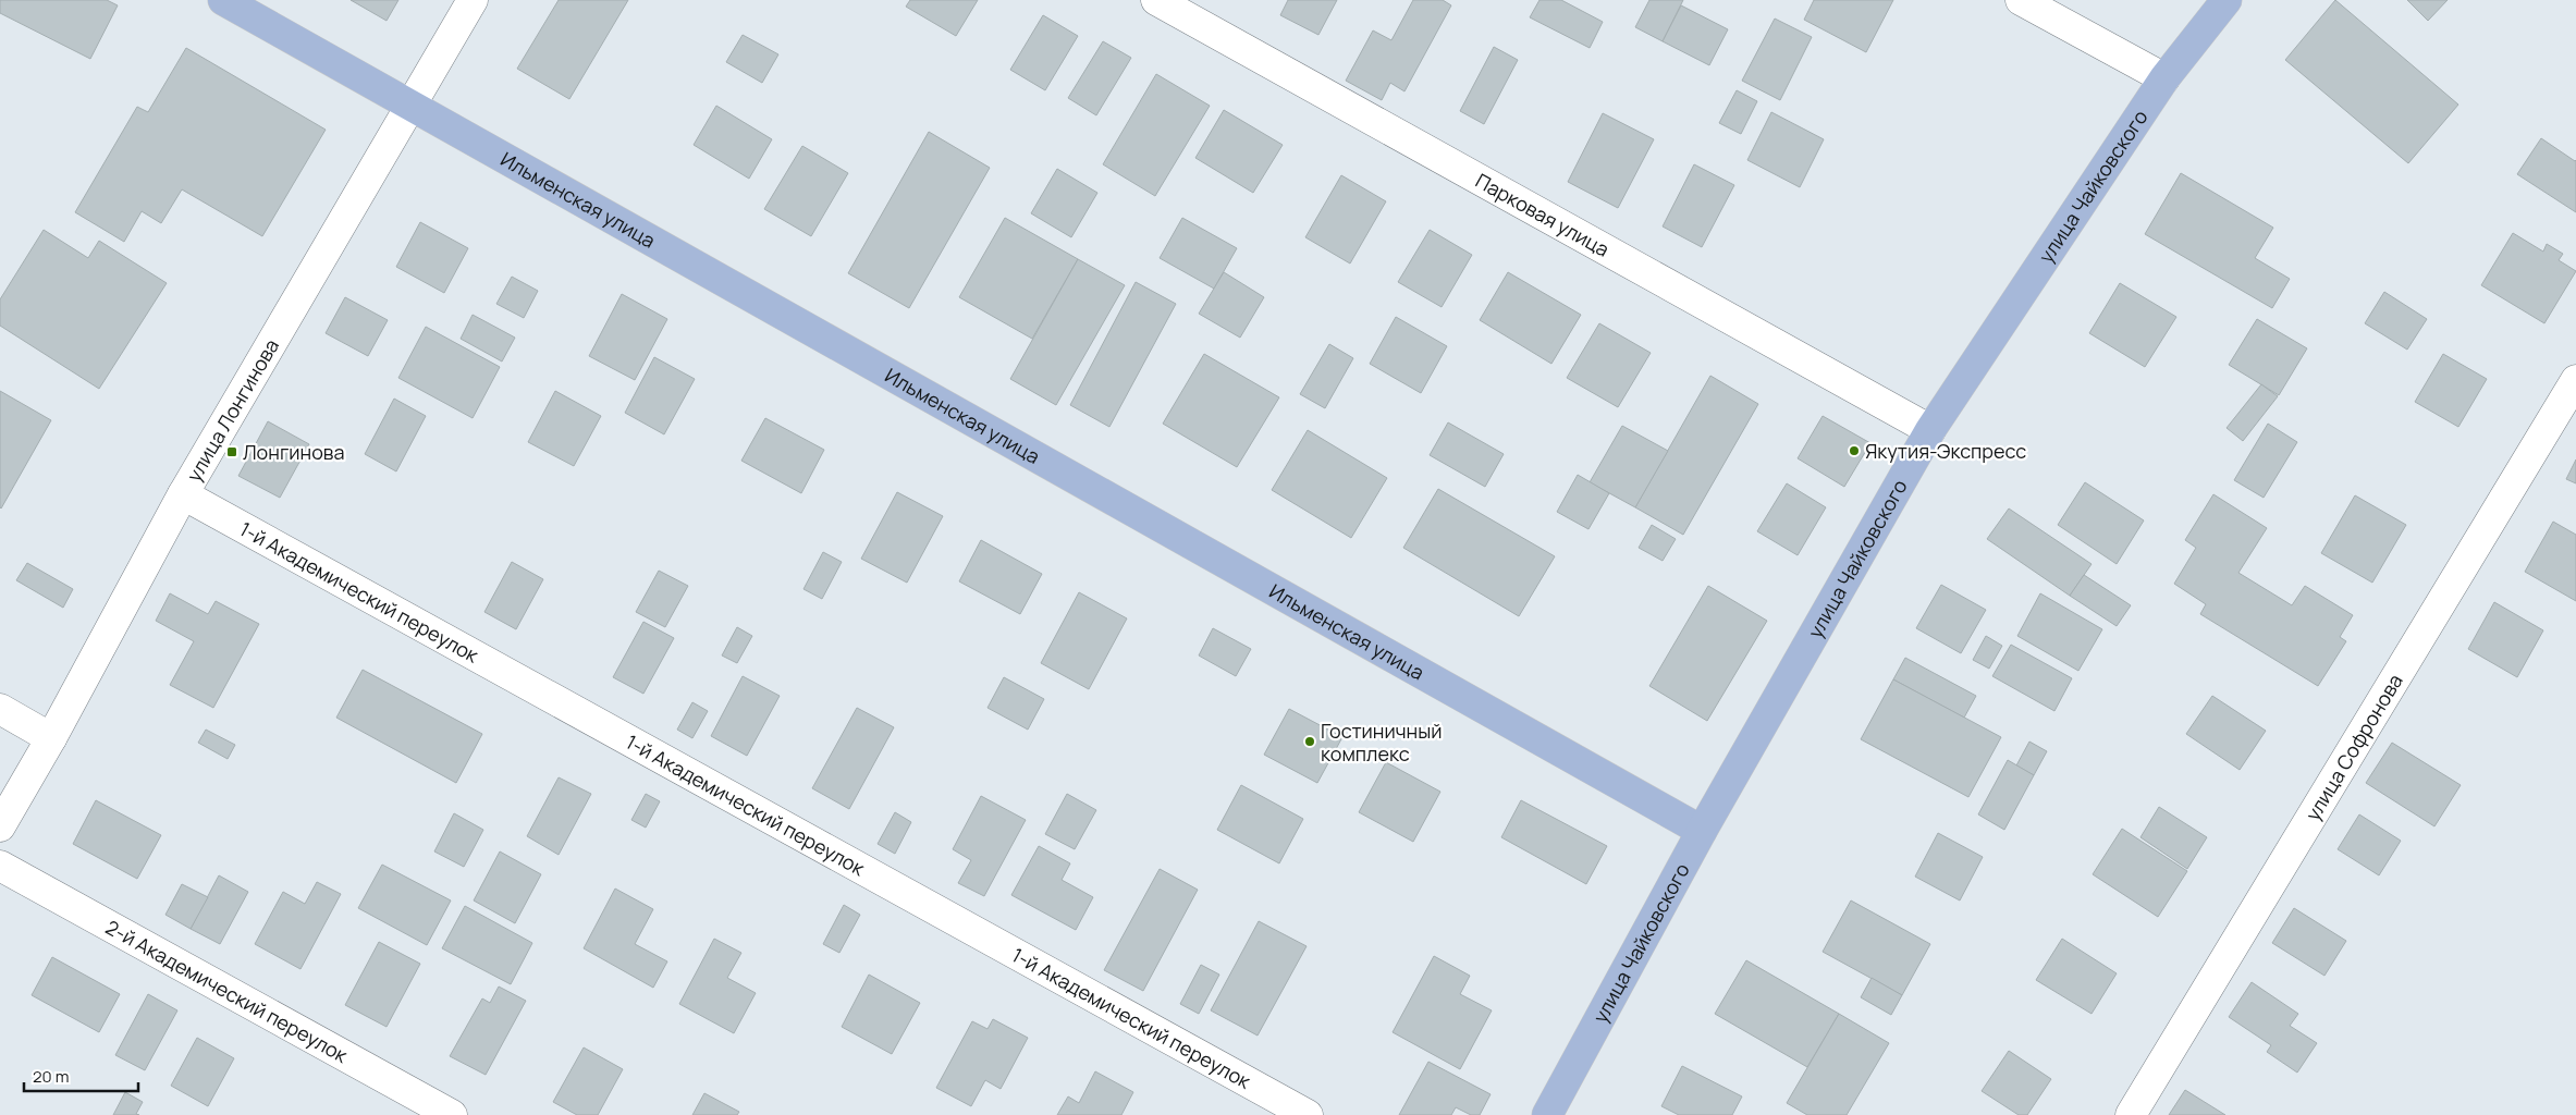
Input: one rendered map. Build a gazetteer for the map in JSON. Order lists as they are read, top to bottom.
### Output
{
  "streets": {
    "main road": ["улица Чайковского", "Ильменская улица"],
    "street": [
      "Парковая улица",
      "улица Лонгинова",
      "1-й Академический переулок",
      "улица Софронова",
      "2-й Академический переулок"
    ]
  },
  "crossings": [
    ["улица Чайковского", "Ильменская улица"],
    ["улица Чайковского", "Парковая улица"],
    ["Ильменская улица", "улица Лонгинова"],
    ["улица Лонгинова", "1-й Академический переулок"]
  ],
  "places": {
    "other": ["Якутия-Экспресс", "Гостиничный комплекс"],
    "transit": ["Лонгинова"]
  },
  "scale_bar": "20 m"
}
